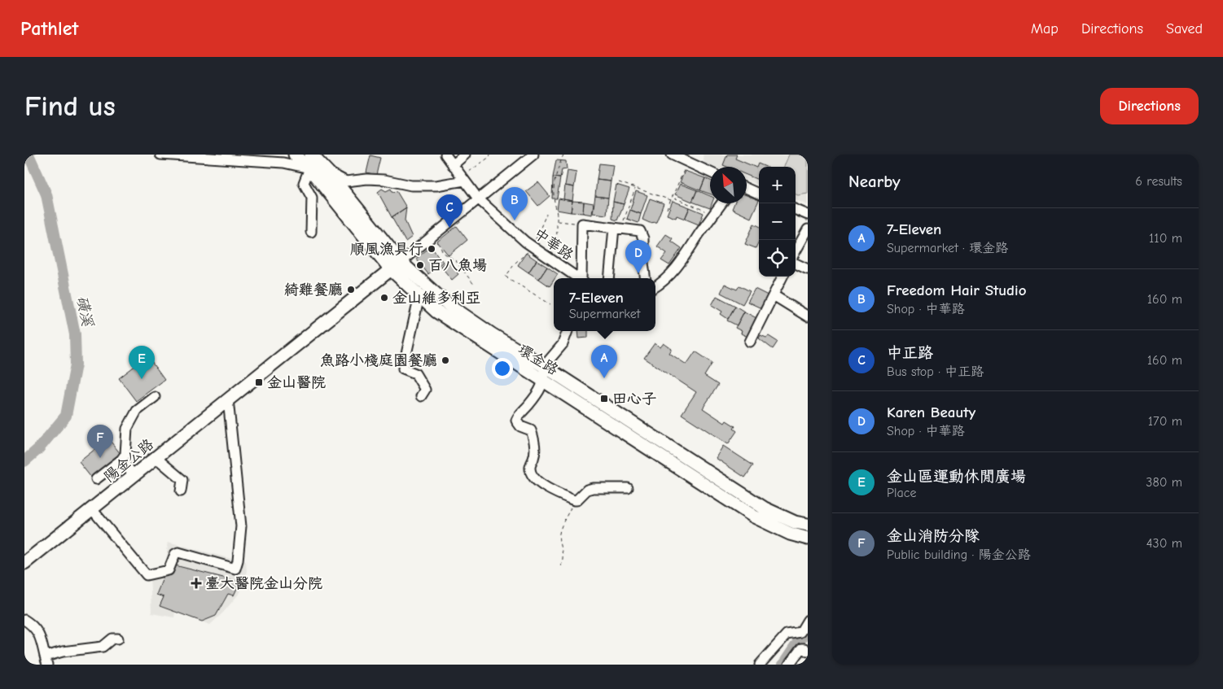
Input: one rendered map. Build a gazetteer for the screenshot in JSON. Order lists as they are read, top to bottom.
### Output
{
  "streets": {
    "main road": ["環金路", "陽金公路"],
    "street": ["中華路"]
  },
  "crossings": [
    ["環金路", "陽金公路"]
  ],
  "water": ["磺溪"],
  "places": {
    "other": [
      "順風漁具行",
      "百八魚場",
      "綺雞餐廳",
      "金山維多利亞",
      "魚路小棧庭園餐廳"
    ],
    "transit": ["金山醫院", "田心子"],
    "health": ["臺大醫院金山分院"]
  },
  "north": "top left",
  "page": {
    "header": "Pathlet",
    "nav": ["Map", "Directions", "Saved"],
    "buttons": "Directions",
    "title": "Find us",
    "heading": ["Nearby", "6 results"],
    "map_buttons": ["+", "−"],
    "pins": [
      "B",
      "C",
      "D",
      "A",
      "E",
      "F"
    ],
    "list": [
      {
        "mark": "A",
        "name": "7-Eleven",
        "note": "Supermarket · 環金路",
        "value": "110 m"
      },
      {
        "mark": "B",
        "name": "Freedom Hair Studio",
        "note": "Shop · 中華路",
        "value": "160 m"
      },
      {
        "mark": "C",
        "name": "中正路",
        "note": "Bus stop · 中正路",
        "value": "160 m"
      },
      {
        "mark": "D",
        "name": "Karen Beauty",
        "note": "Shop · 中華路",
        "value": "170 m"
      },
      {
        "mark": "E",
        "name": "金山區運動休閒廣場",
        "note": "Place",
        "value": "380 m"
      },
      {
        "mark": "F",
        "name": "金山消防分隊",
        "note": "Public building · 陽金公路",
        "value": "430 m"
      }
    ],
    "popup": ["7-Eleven", "Supermarket"]
  }
}
